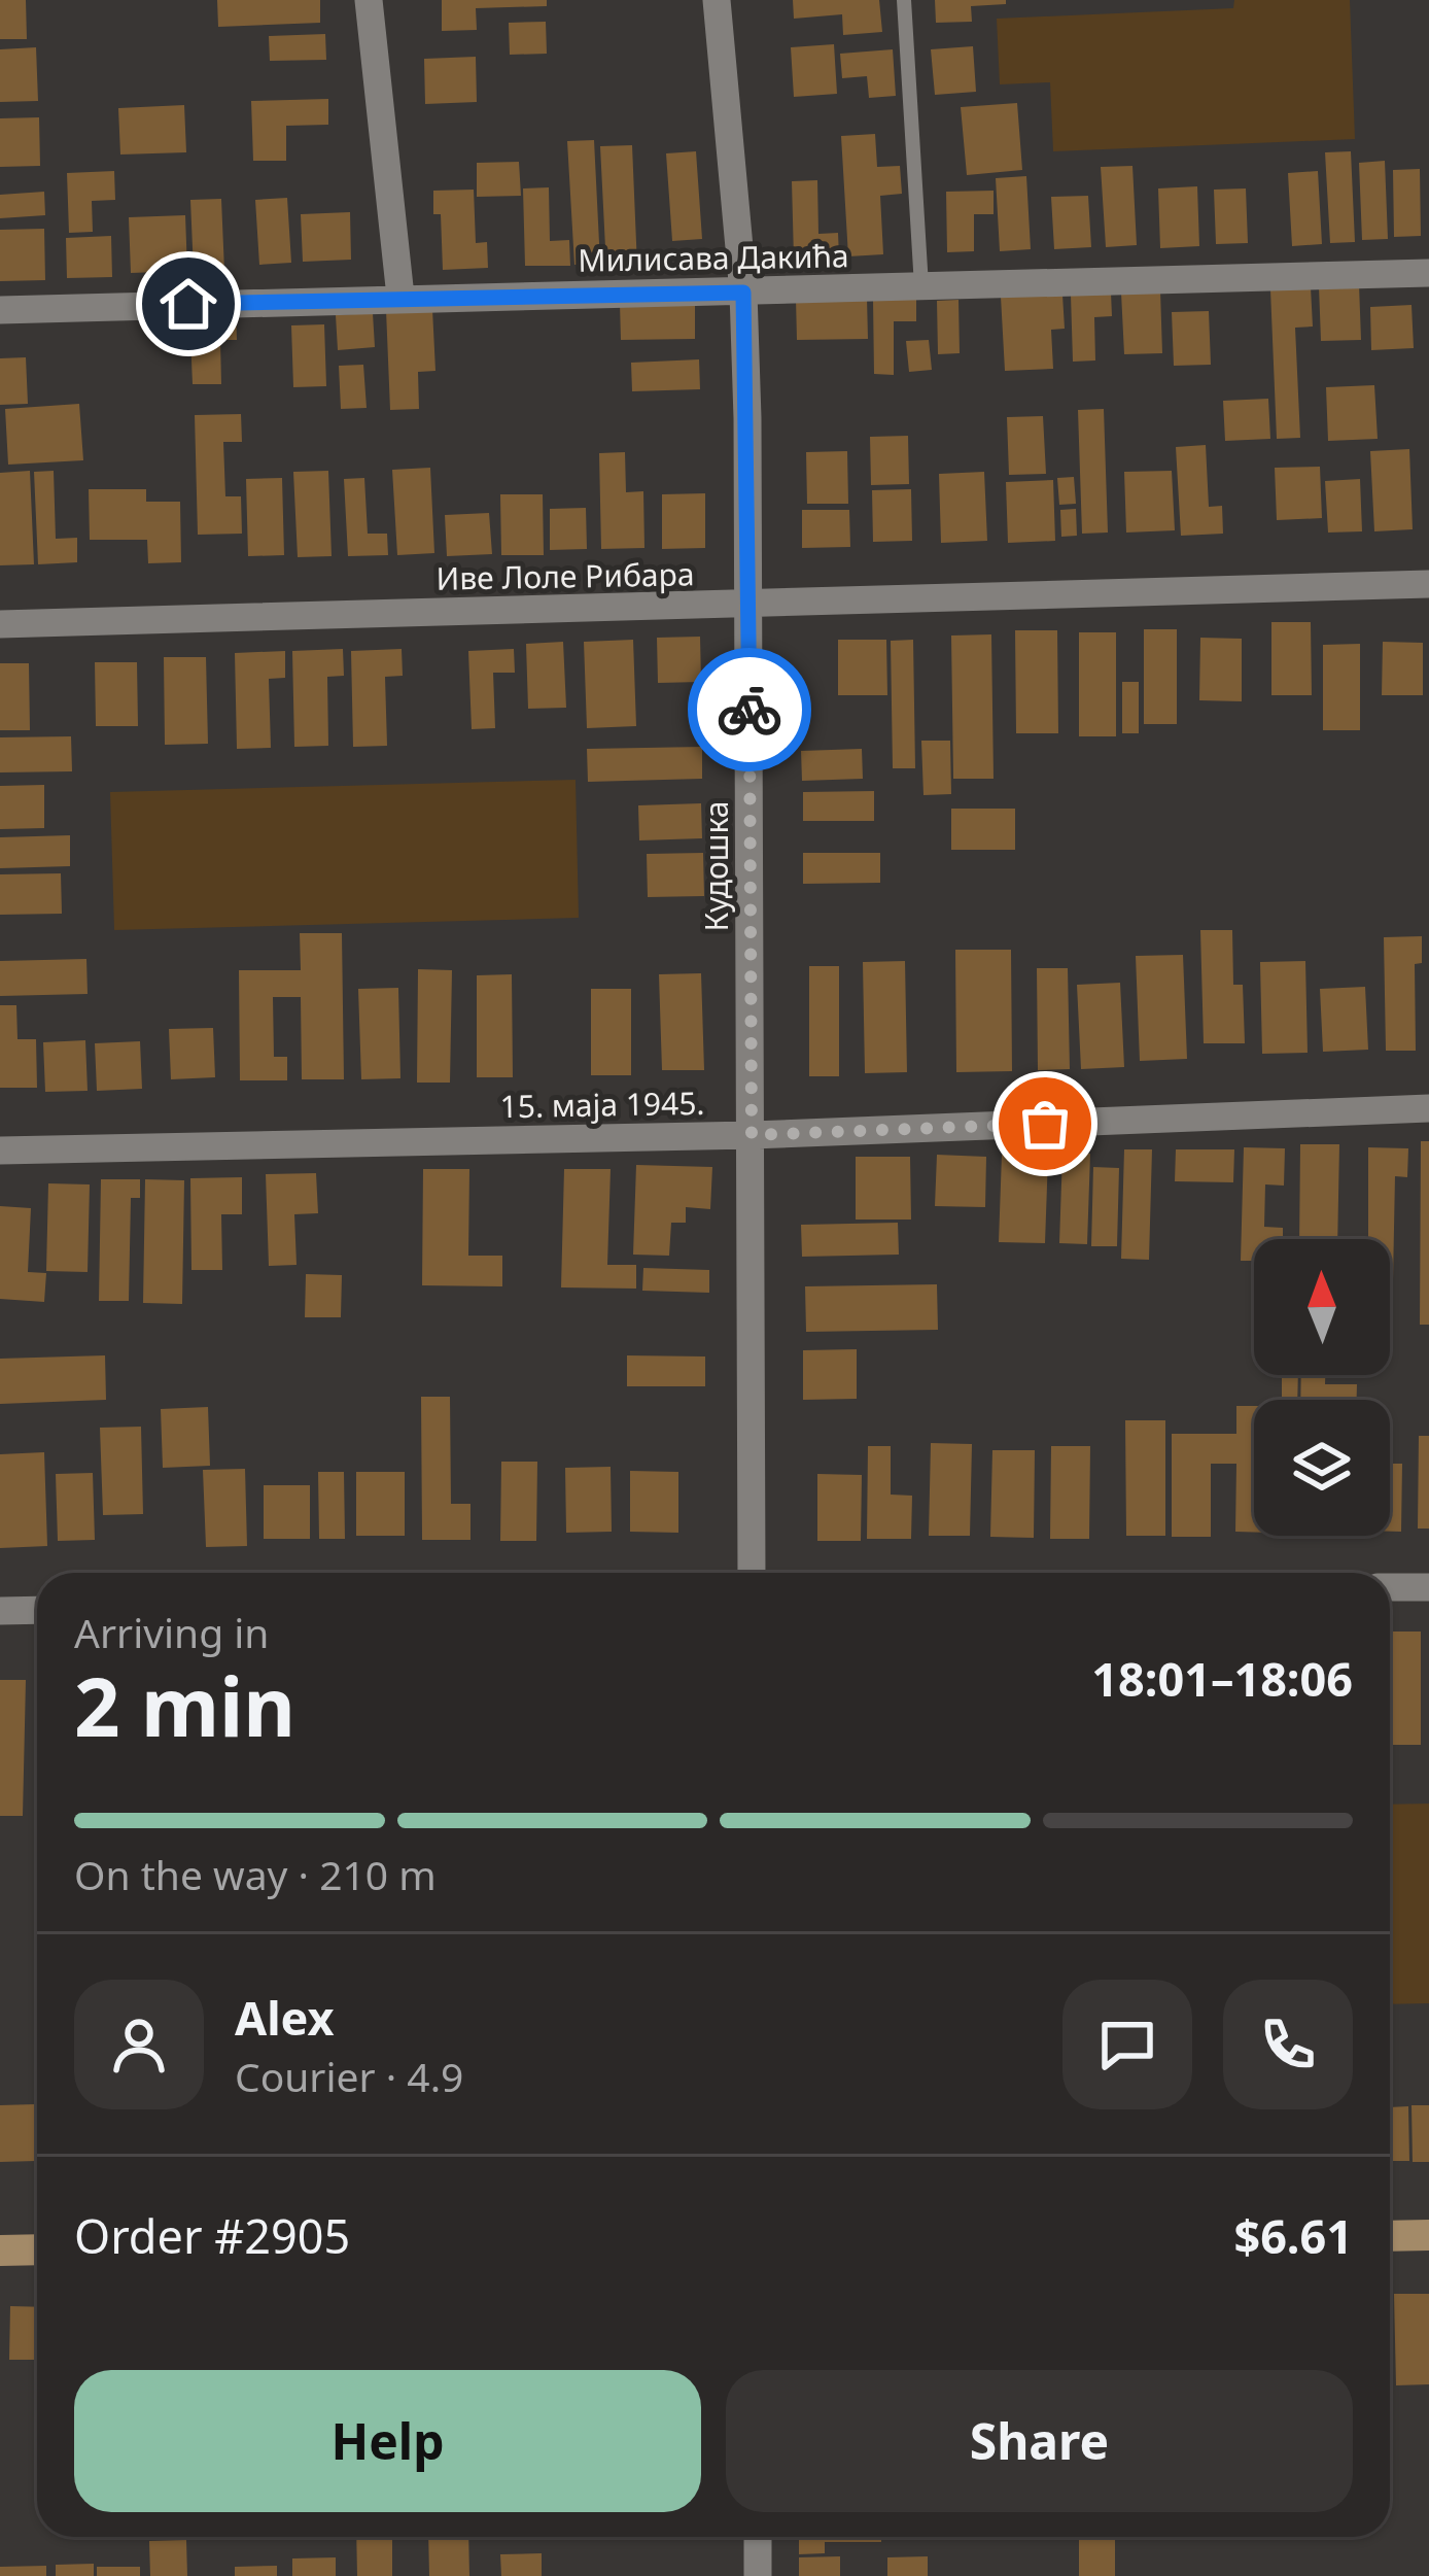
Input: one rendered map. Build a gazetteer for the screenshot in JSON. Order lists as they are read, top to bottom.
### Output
{
  "streets": {
    "street": [
      "Милисава Дакића",
      "Иве Лоле Рибара",
      "Кудошка",
      "15. маја 1945."
    ]
  },
  "crossings": [
    ["Милисава Дакића", "Кудошка"],
    ["Иве Лоле Рибара", "Кудошка"],
    ["Кудошка", "15. маја 1945."]
  ],
  "north": "top",
  "page": {
    "heading": ["2 min", "Arriving in", "18:01–18:06"],
    "panel": [
      "Alex",
      "Courier · 4.9",
      "Order #2905",
      "$6.61"
    ],
    "bar": "On the way · 210 m",
    "buttons": ["Help", "Share"]
  }
}
